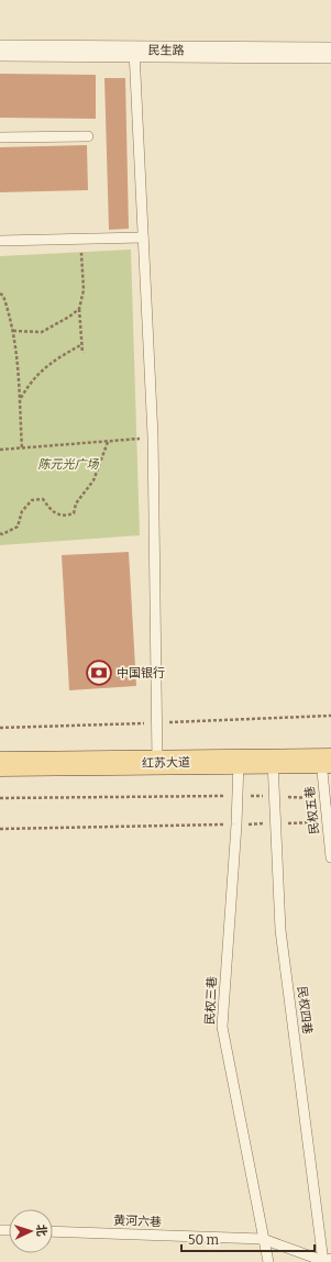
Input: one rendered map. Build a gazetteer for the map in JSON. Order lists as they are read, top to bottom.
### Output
{
  "streets": {
    "main road": ["红苏大道"],
    "street": ["民生路"],
    "lane": [
      "民权五巷",
      "民权三巷",
      "民权四巷",
      "黄河六巷"
    ]
  },
  "crossings": [
    ["红苏大道", "民权五巷"],
    ["红苏大道", "民权三巷"],
    ["红苏大道", "民权四巷"],
    ["民权三巷", "黄河六巷"],
    ["民权四巷", "黄河六巷"]
  ],
  "parks": ["陈元光广场"],
  "places": {
    "bank": ["中国银行"]
  },
  "scale_bar": "50 m",
  "north": "right"
}
